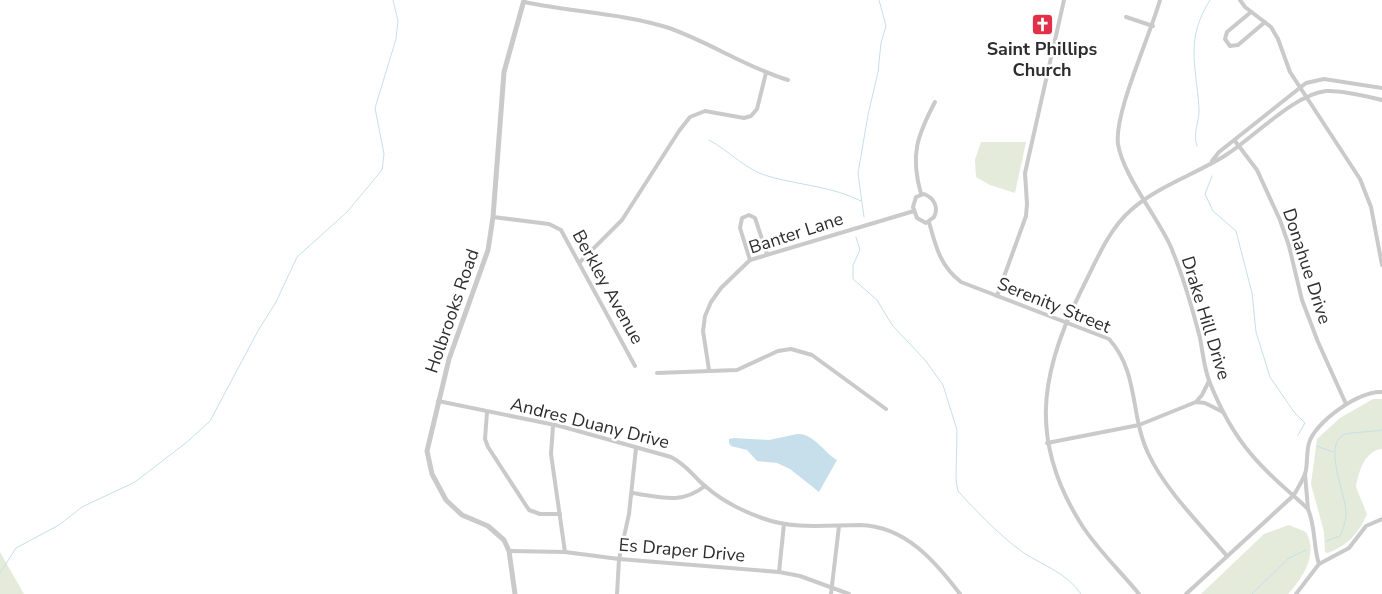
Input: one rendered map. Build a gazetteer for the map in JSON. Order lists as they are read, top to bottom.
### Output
{
  "streets": {
    "street": [
      "Banter Lane",
      "Donahue Drive",
      "Berkley Avenue",
      "Serenity Street",
      "Holbrooks Road",
      "Drake Hill Drive",
      "Andres Duany Drive",
      "Es Draper Drive"
    ]
  },
  "crossings": [
    ["Banter Lane", "Serenity Street"],
    ["Berkley Avenue", "Holbrooks Road"],
    ["Holbrooks Road", "Andres Duany Drive"],
    ["Holbrooks Road", "Es Draper Drive"]
  ],
  "places": {
    "church": ["Saint Phillips Church"]
  }
}
